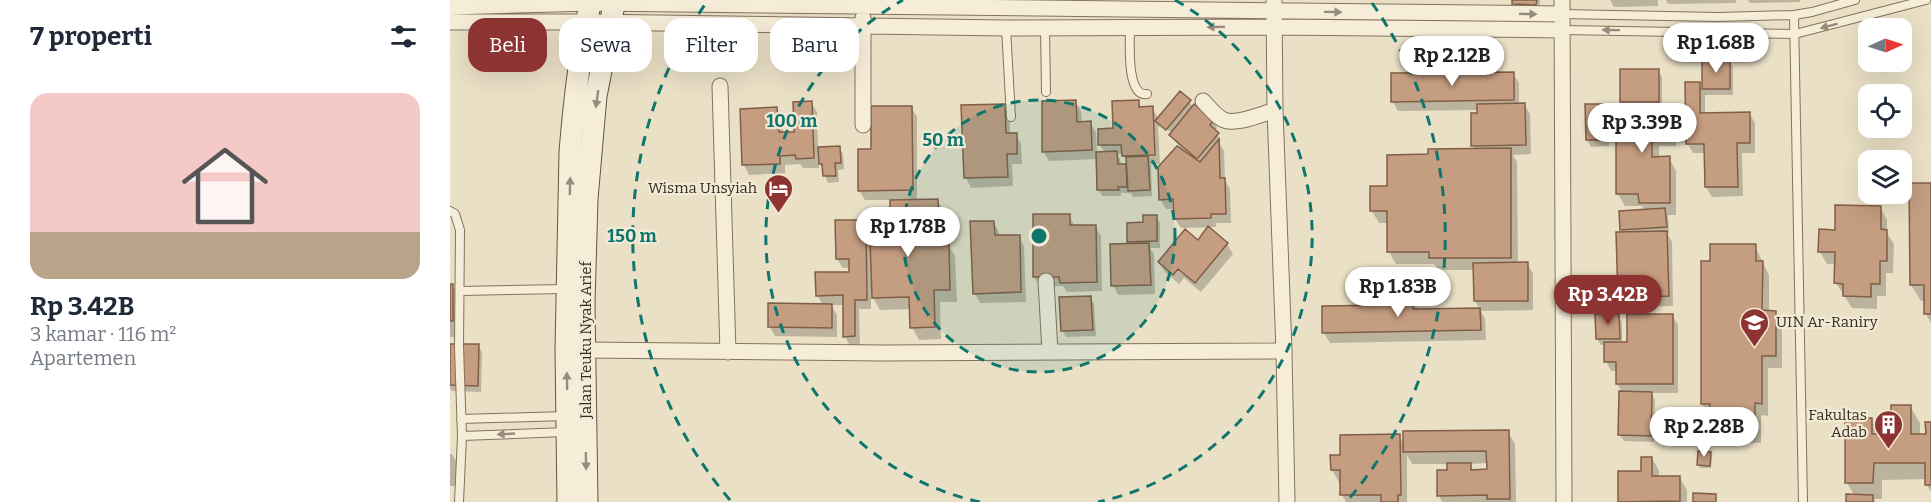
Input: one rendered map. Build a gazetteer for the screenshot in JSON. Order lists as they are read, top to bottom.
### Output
{
  "streets": {
    "main road": ["Jalan Teuku Nyak Arief"]
  },
  "places": {
    "hotel": ["Wisma Unsyiah"],
    "school or university": ["UIN Ar-Raniry"],
    "building": ["Fakultas Adab"]
  },
  "north": "right",
  "page": {
    "heading": "7 properti",
    "chip": [
      "Beli",
      "Sewa",
      "Filter",
      "Baru"
    ],
    "price": [
      "Rp 1.68B",
      "Rp 2.12B",
      "Rp 3.39B",
      "Rp 1.78B",
      "Rp 1.83B",
      "Rp 3.42B",
      "Rp 2.28B"
    ],
    "list": [
      {
        "name": "Rp 3.42B",
        "note": "3 kamar · 116 m² · Apartemen"
      }
    ]
  },
  "rings": ["100 m", "50 m", "150 m"]
}
